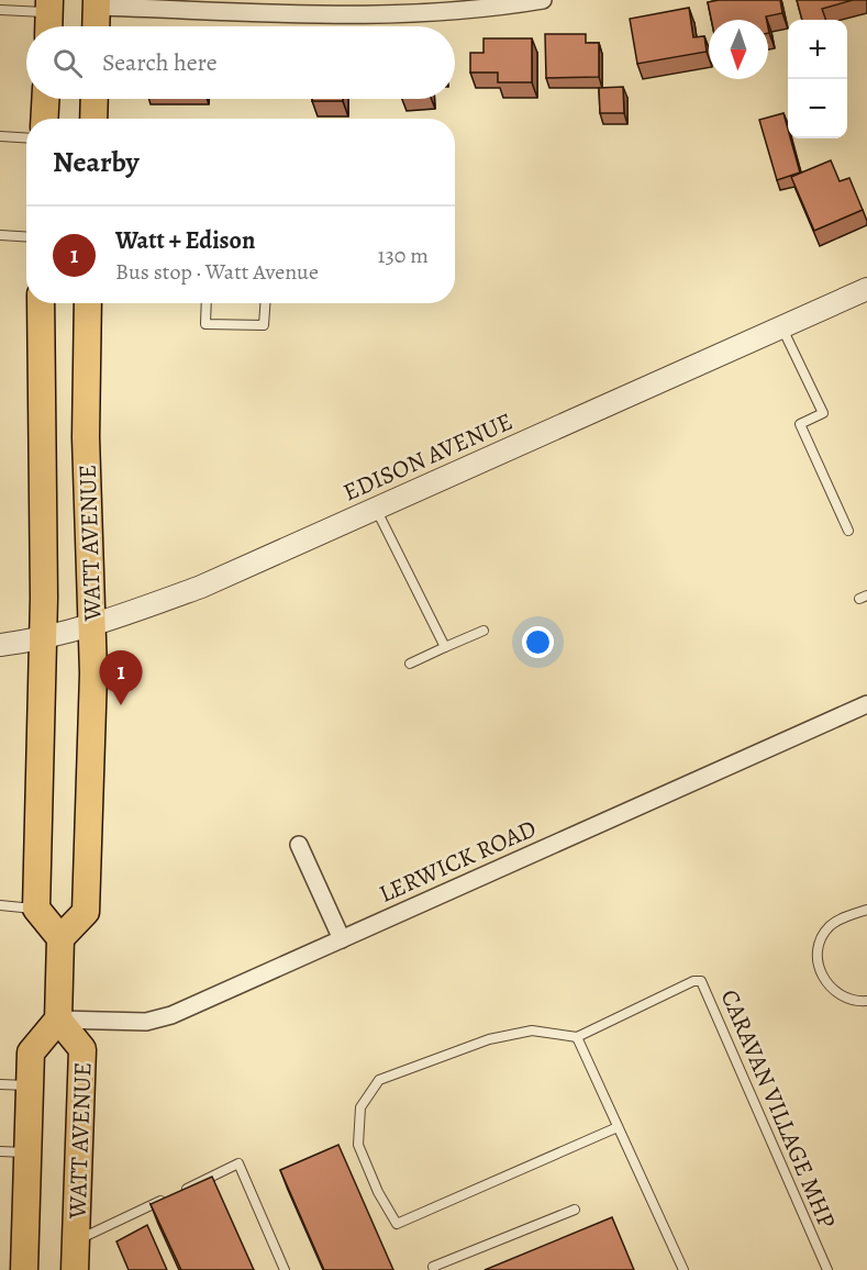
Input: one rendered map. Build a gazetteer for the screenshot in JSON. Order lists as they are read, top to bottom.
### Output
{
  "streets": {
    "main road": ["WATT AVENUE"],
    "street": ["EDISON AVENUE", "LERWICK ROAD"],
    "lane": ["CARAVAN VILLAGE MHP"]
  },
  "crossings": [
    ["EDISON AVENUE", "WATT AVENUE"],
    ["WATT AVENUE", "LERWICK ROAD"]
  ],
  "north": "bottom",
  "page": {
    "map_buttons": ["+", "−"],
    "search": "Search here",
    "heading": "Nearby",
    "list": [
      {
        "mark": "1",
        "name": "Watt + Edison",
        "note": "Bus stop · Watt Avenue",
        "value": "130 m"
      }
    ],
    "pins": "1"
  }
}
